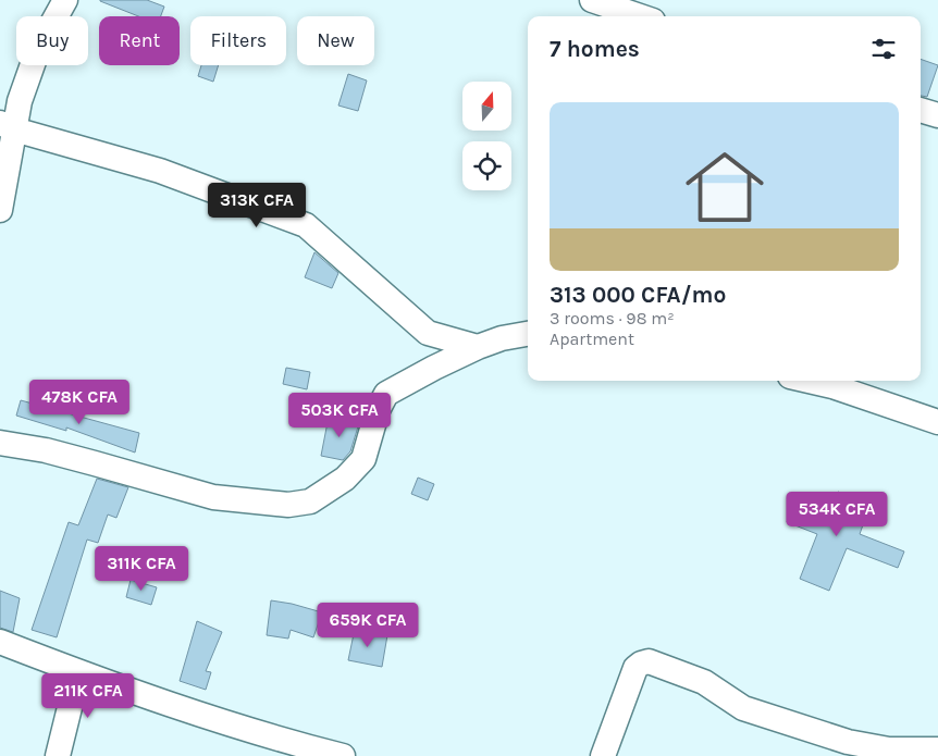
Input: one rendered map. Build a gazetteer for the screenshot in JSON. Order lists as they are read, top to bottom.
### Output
{
  "north": "top",
  "page": {
    "chip": [
      "Buy",
      "Rent",
      "Filters",
      "New"
    ],
    "heading": "7 homes",
    "list": [
      {
        "name": "313 000 CFA/mo",
        "note": "3 rooms · 98 m² · Apartment"
      }
    ],
    "price": [
      "313K CFA",
      "478K CFA",
      "503K CFA",
      "534K CFA",
      "311K CFA",
      "659K CFA",
      "211K CFA"
    ]
  }
}
